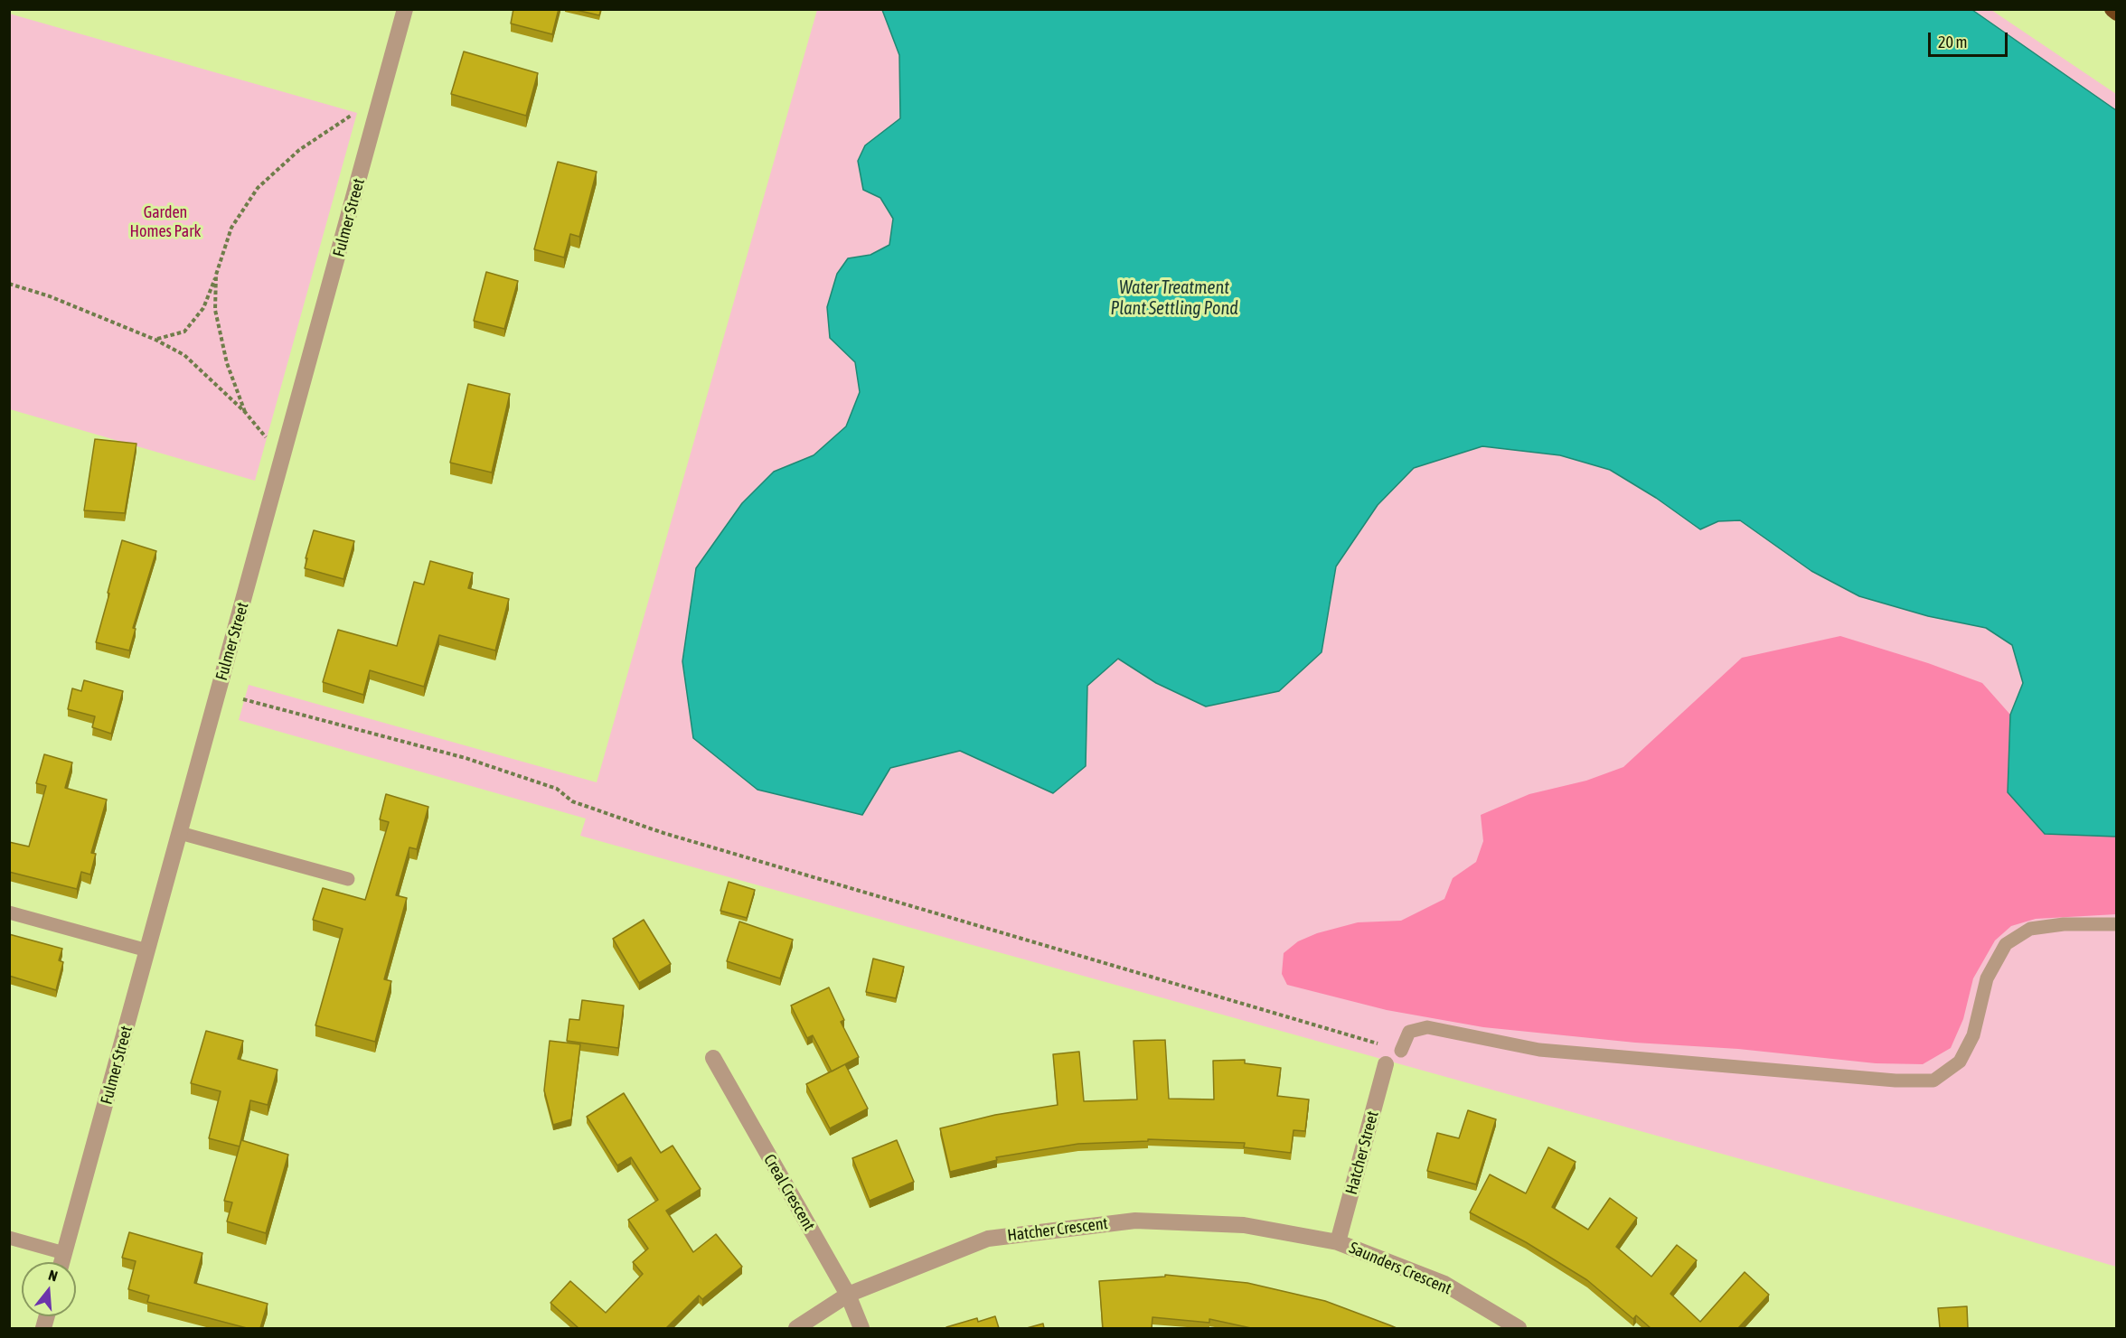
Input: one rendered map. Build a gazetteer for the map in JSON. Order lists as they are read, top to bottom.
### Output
{
  "streets": {
    "street": [
      "Fulmer Street",
      "Hatcher Street",
      "Creal Crescent",
      "Hatcher Crescent",
      "Saunders Crescent"
    ]
  },
  "crossings": [
    ["Hatcher Street", "Hatcher Crescent"],
    ["Hatcher Street", "Saunders Crescent"],
    ["Creal Crescent", "Hatcher Crescent"],
    ["Hatcher Crescent", "Saunders Crescent"]
  ],
  "water": ["Water Treatment Plant Settling Pond"],
  "parks": ["Garden Homes Park"],
  "scale_bar": "20 m",
  "north": "top"
}
